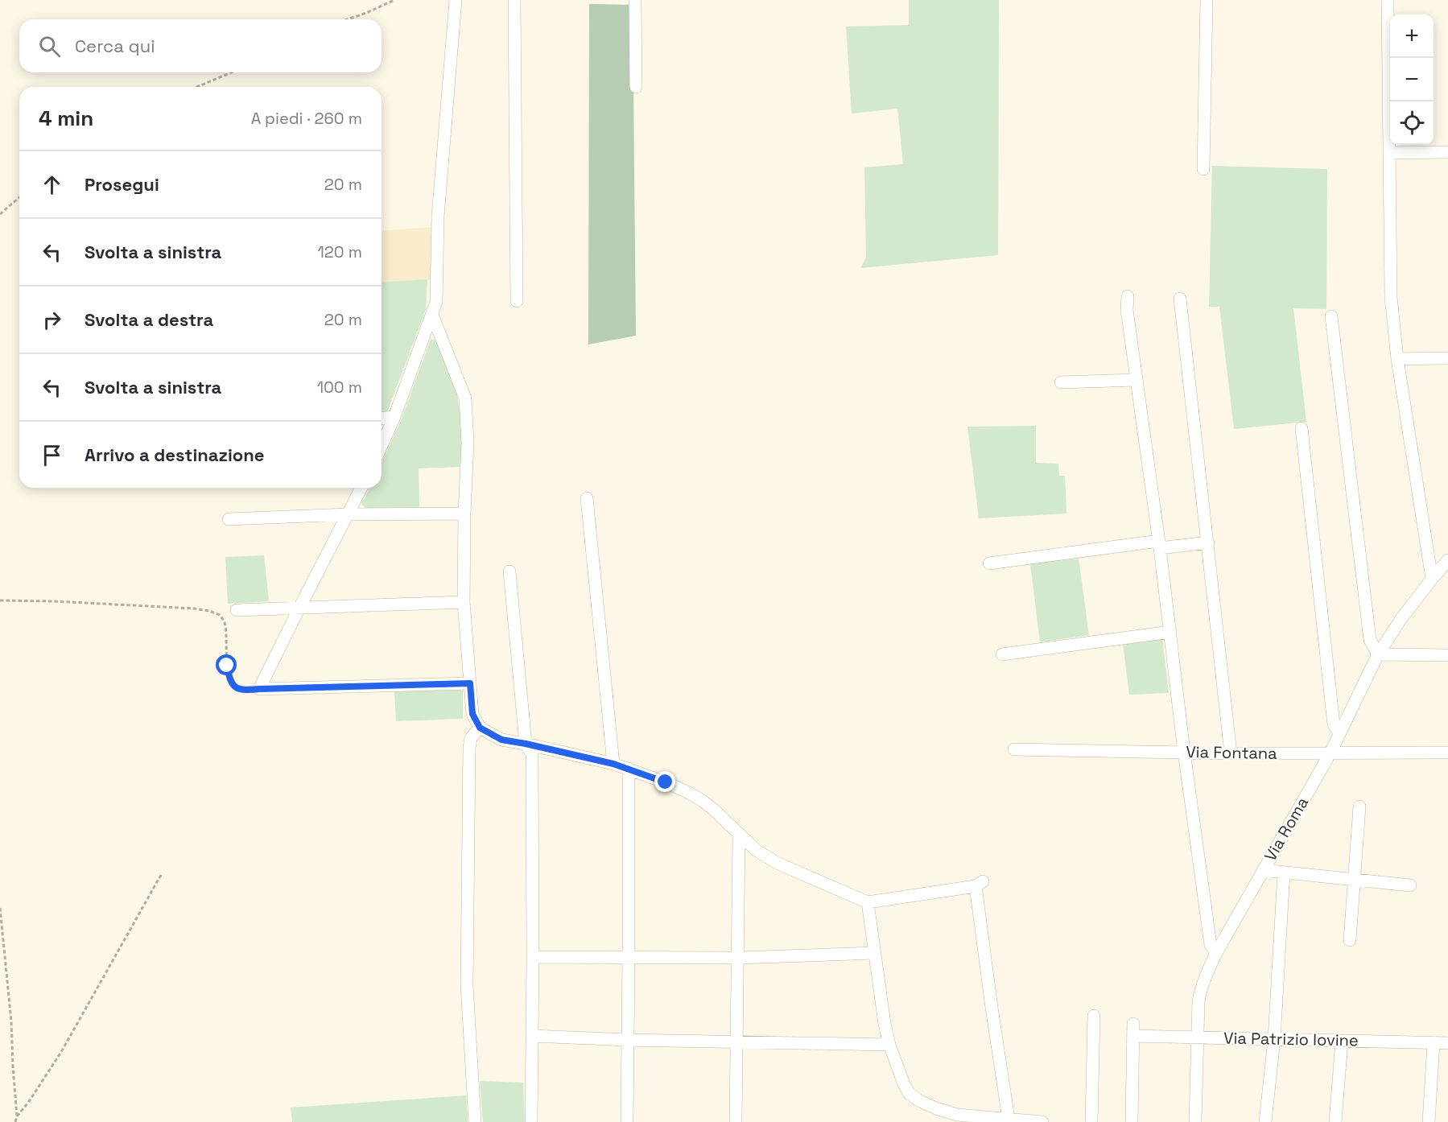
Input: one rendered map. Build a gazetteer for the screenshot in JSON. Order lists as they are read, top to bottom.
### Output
{
  "streets": {
    "street": ["Via Fontana", "Via Roma", "Via Patrizio Iovine"]
  },
  "crossings": [
    ["Via Fontana", "Via Roma"],
    ["Via Roma", "Via Patrizio Iovine"]
  ],
  "page": {
    "map_buttons": ["+", "−"],
    "search": "Cerca qui",
    "heading": ["4 min", "A piedi · 260 m"],
    "list": [
      ["Prosegui", "20 m"],
      ["Svolta a sinistra", "120 m"],
      ["Svolta a destra", "20 m"],
      ["Svolta a sinistra", "100 m"],
      "Arrivo a destinazione"
    ]
  }
}
